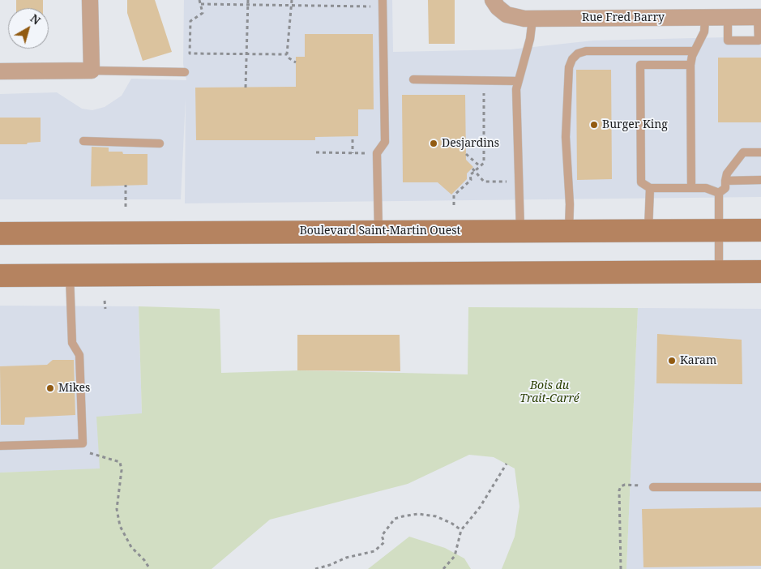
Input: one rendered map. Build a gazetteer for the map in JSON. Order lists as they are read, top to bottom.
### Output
{
  "streets": {
    "main road": ["Boulevard Saint-Martin Ouest"],
    "street": ["Rue Fred Barry"]
  },
  "parks": ["Bois du Trait-Carré"],
  "places": [
    "Burger King",
    "Desjardins",
    "Karam",
    "Mikes"
  ],
  "north": "top right"
}
